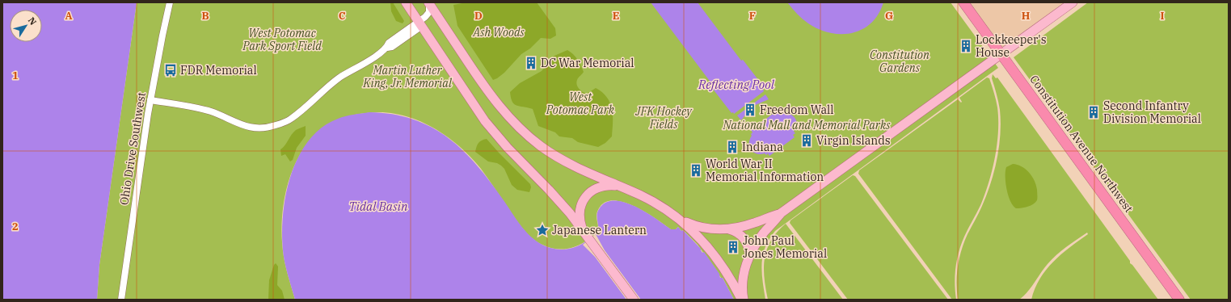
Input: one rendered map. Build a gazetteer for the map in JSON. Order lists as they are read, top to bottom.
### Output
{
  "streets": {
    "highway": ["Constitution Avenue Northwest"],
    "street": ["Ohio Drive Southwest"]
  },
  "water": ["Reflecting Pool", "Tidal Basin"],
  "parks": [
    "Ash Woods",
    "West Potomac Park Sport Field",
    "Constitution Gardens",
    "Martin Luther King, Jr. Memorial",
    "West Potomac Park",
    "JFK Hockey Fields",
    "National Mall and Memorial Parks"
  ],
  "places": {
    "building": [
      "Lockkeeper's House",
      "DC War Memorial",
      "Freedom Wall",
      "Second Infantry Division Memorial",
      "Virgin Islands",
      "Indiana",
      "World War II Memorial Information",
      "John Paul Jones Memorial"
    ],
    "bus stop": ["FDR Memorial"],
    "place": ["Japanese Lantern"]
  },
  "north": "top right",
  "grid": {
    "columns": [
      "A",
      "B",
      "C",
      "D",
      "E",
      "F",
      "G",
      "H",
      "I"
    ],
    "rows": ["1", "2"]
  }
}
